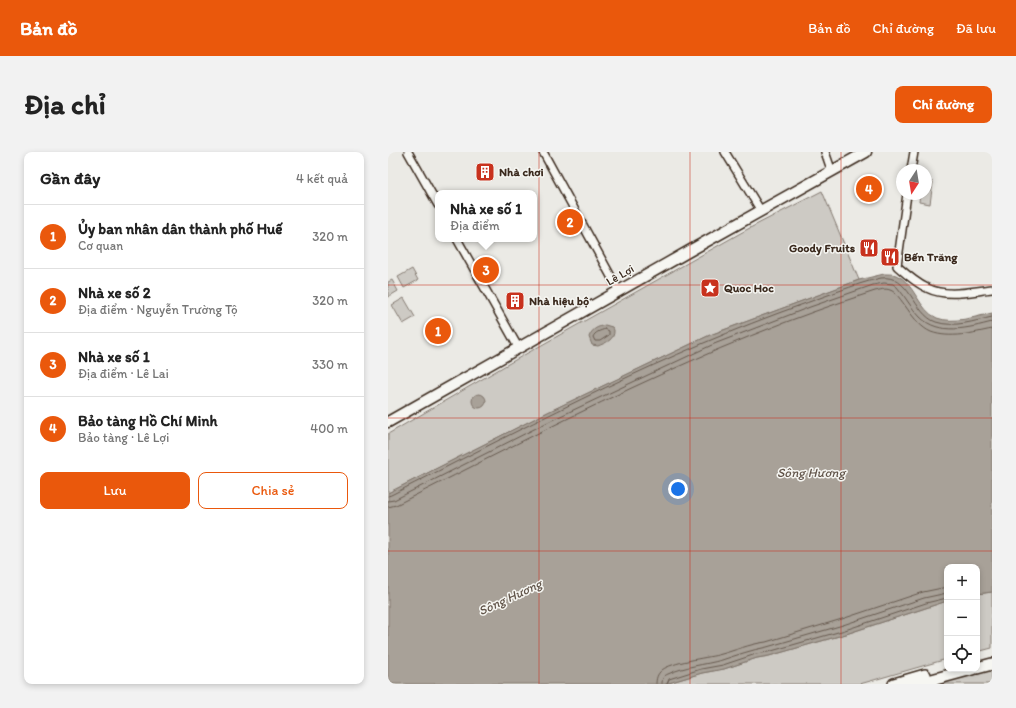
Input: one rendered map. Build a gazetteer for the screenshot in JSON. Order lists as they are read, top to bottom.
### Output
{
  "streets": {
    "main road": ["Lê Lợi"]
  },
  "water": ["Sông Hương"],
  "places": {
    "building": ["Nhà chơi", "Nhà hiệu bộ"],
    "restaurant": ["Goody Fruits", "Bến Trăng"],
    "place": ["Quoc Hoc"]
  },
  "north": "bottom",
  "page": {
    "header": "Bản đồ",
    "nav": ["Bản đồ", "Chỉ đường", "Đã lưu"],
    "buttons": [
      "Chỉ đường",
      ["Lưu", "Chia sẻ"]
    ],
    "title": "Địa chỉ",
    "heading": ["Gần đây", "4 kết quả"],
    "pins": [
      "4",
      "2",
      "3",
      "1"
    ],
    "popup": ["Nhà xe số 1", "Địa điểm"],
    "list": [
      {
        "mark": "1",
        "name": "Ủy ban nhân dân thành phố Huế",
        "note": "Cơ quan",
        "value": "320 m"
      },
      {
        "mark": "2",
        "name": "Nhà xe số 2",
        "note": "Địa điểm · Nguyễn Trường Tộ",
        "value": "320 m"
      },
      {
        "mark": "3",
        "name": "Nhà xe số 1",
        "note": "Địa điểm · Lê Lai",
        "value": "330 m"
      },
      {
        "mark": "4",
        "name": "Bảo tàng Hồ Chí Minh",
        "note": "Bảo tàng · Lê Lợi",
        "value": "400 m"
      }
    ],
    "map_buttons": ["+", "−"]
  }
}
